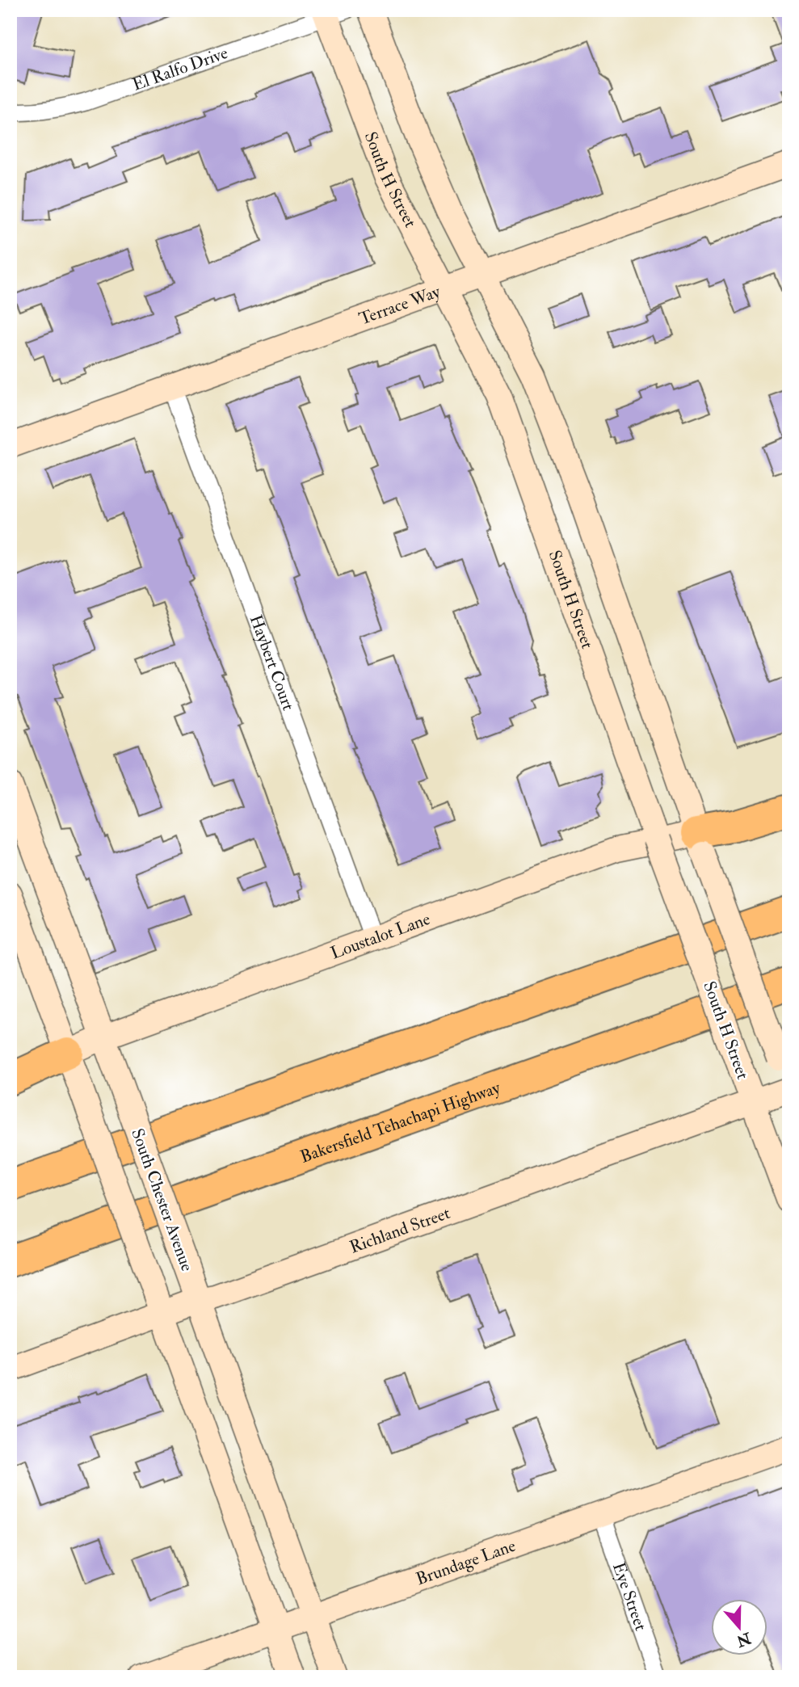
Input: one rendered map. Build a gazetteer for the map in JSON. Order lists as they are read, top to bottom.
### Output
{
  "streets": {
    "highway": ["Bakersfield Tehachapi Highway"],
    "main road": [
      "South H Street",
      "Terrace Way",
      "Loustalot Lane",
      "South Chester Avenue",
      "Richland Street",
      "Brundage Lane"
    ],
    "street": ["El Ralfo Drive", "Haybert Court", "Eye Street"]
  },
  "crossings": [
    ["El Ralfo Drive", "South H Street"],
    ["South H Street", "Terrace Way"],
    ["South H Street", "Loustalot Lane"],
    ["South H Street", "Richland Street"],
    ["Terrace Way", "Haybert Court"],
    ["Haybert Court", "Loustalot Lane"],
    ["Loustalot Lane", "South Chester Avenue"],
    ["South Chester Avenue", "Richland Street"],
    ["South Chester Avenue", "Brundage Lane"],
    ["Brundage Lane", "Eye Street"]
  ],
  "north": "bottom"
}
